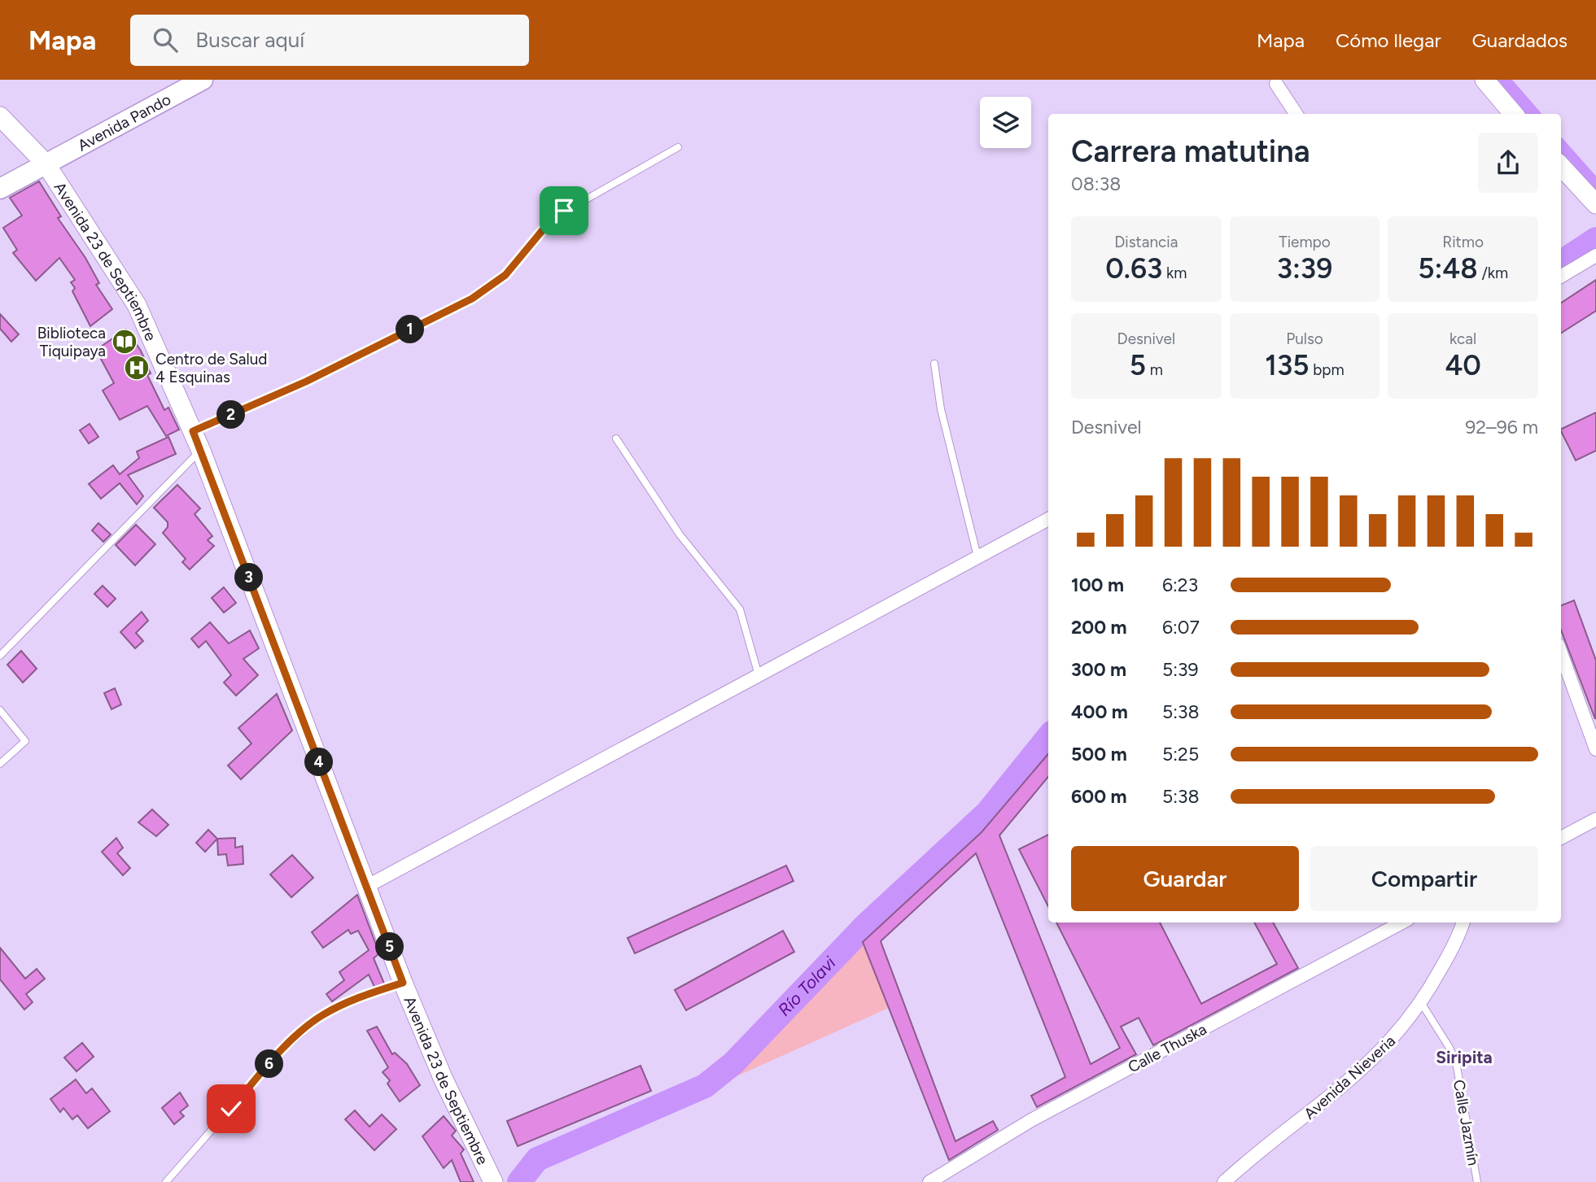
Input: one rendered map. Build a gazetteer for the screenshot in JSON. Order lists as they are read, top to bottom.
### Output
{
  "streets": {
    "main road": ["Avenida Pando", "Avenida 23 de Septiembre"],
    "street": ["Calle Thuska", "Avenida Nieveria"],
    "lane": ["Calle Jazmín"]
  },
  "crossings": [
    ["Avenida Pando", "Avenida 23 de Septiembre"],
    ["Avenida Nieveria", "Calle Jazmín"]
  ],
  "districts": ["Siripita"],
  "water": ["Río Tolavi"],
  "places": {
    "library": ["Biblioteca Tiquipaya"],
    "hospital": ["Centro de Salud 4 Esquinas"]
  },
  "page": {
    "header": "Mapa",
    "search": "Buscar aquí",
    "nav": ["Mapa", "Cómo llegar", "Guardados"],
    "heading": ["Carrera matutina", "08:38"],
    "stats": [
      ["Distancia", "0.63 km"],
      ["Tiempo", "3:39"],
      ["Ritmo", "5:48 /km"],
      ["Desnivel", "5 m"],
      ["Pulso", "135 bpm"],
      ["kcal", "40"]
    ],
    "pins": [
      "1",
      "2",
      "3",
      "4",
      "5",
      "6"
    ],
    "chart": ["Desnivel", "92–96 m"],
    "list": [
      {
        "name": "100 m",
        "note": "6:23"
      },
      {
        "name": "200 m",
        "note": "6:07"
      },
      {
        "name": "300 m",
        "note": "5:39"
      },
      {
        "name": "400 m",
        "note": "5:38"
      },
      {
        "name": "500 m",
        "note": "5:25"
      },
      {
        "name": "600 m",
        "note": "5:38"
      }
    ],
    "buttons": ["Guardar", "Compartir"]
  }
}
